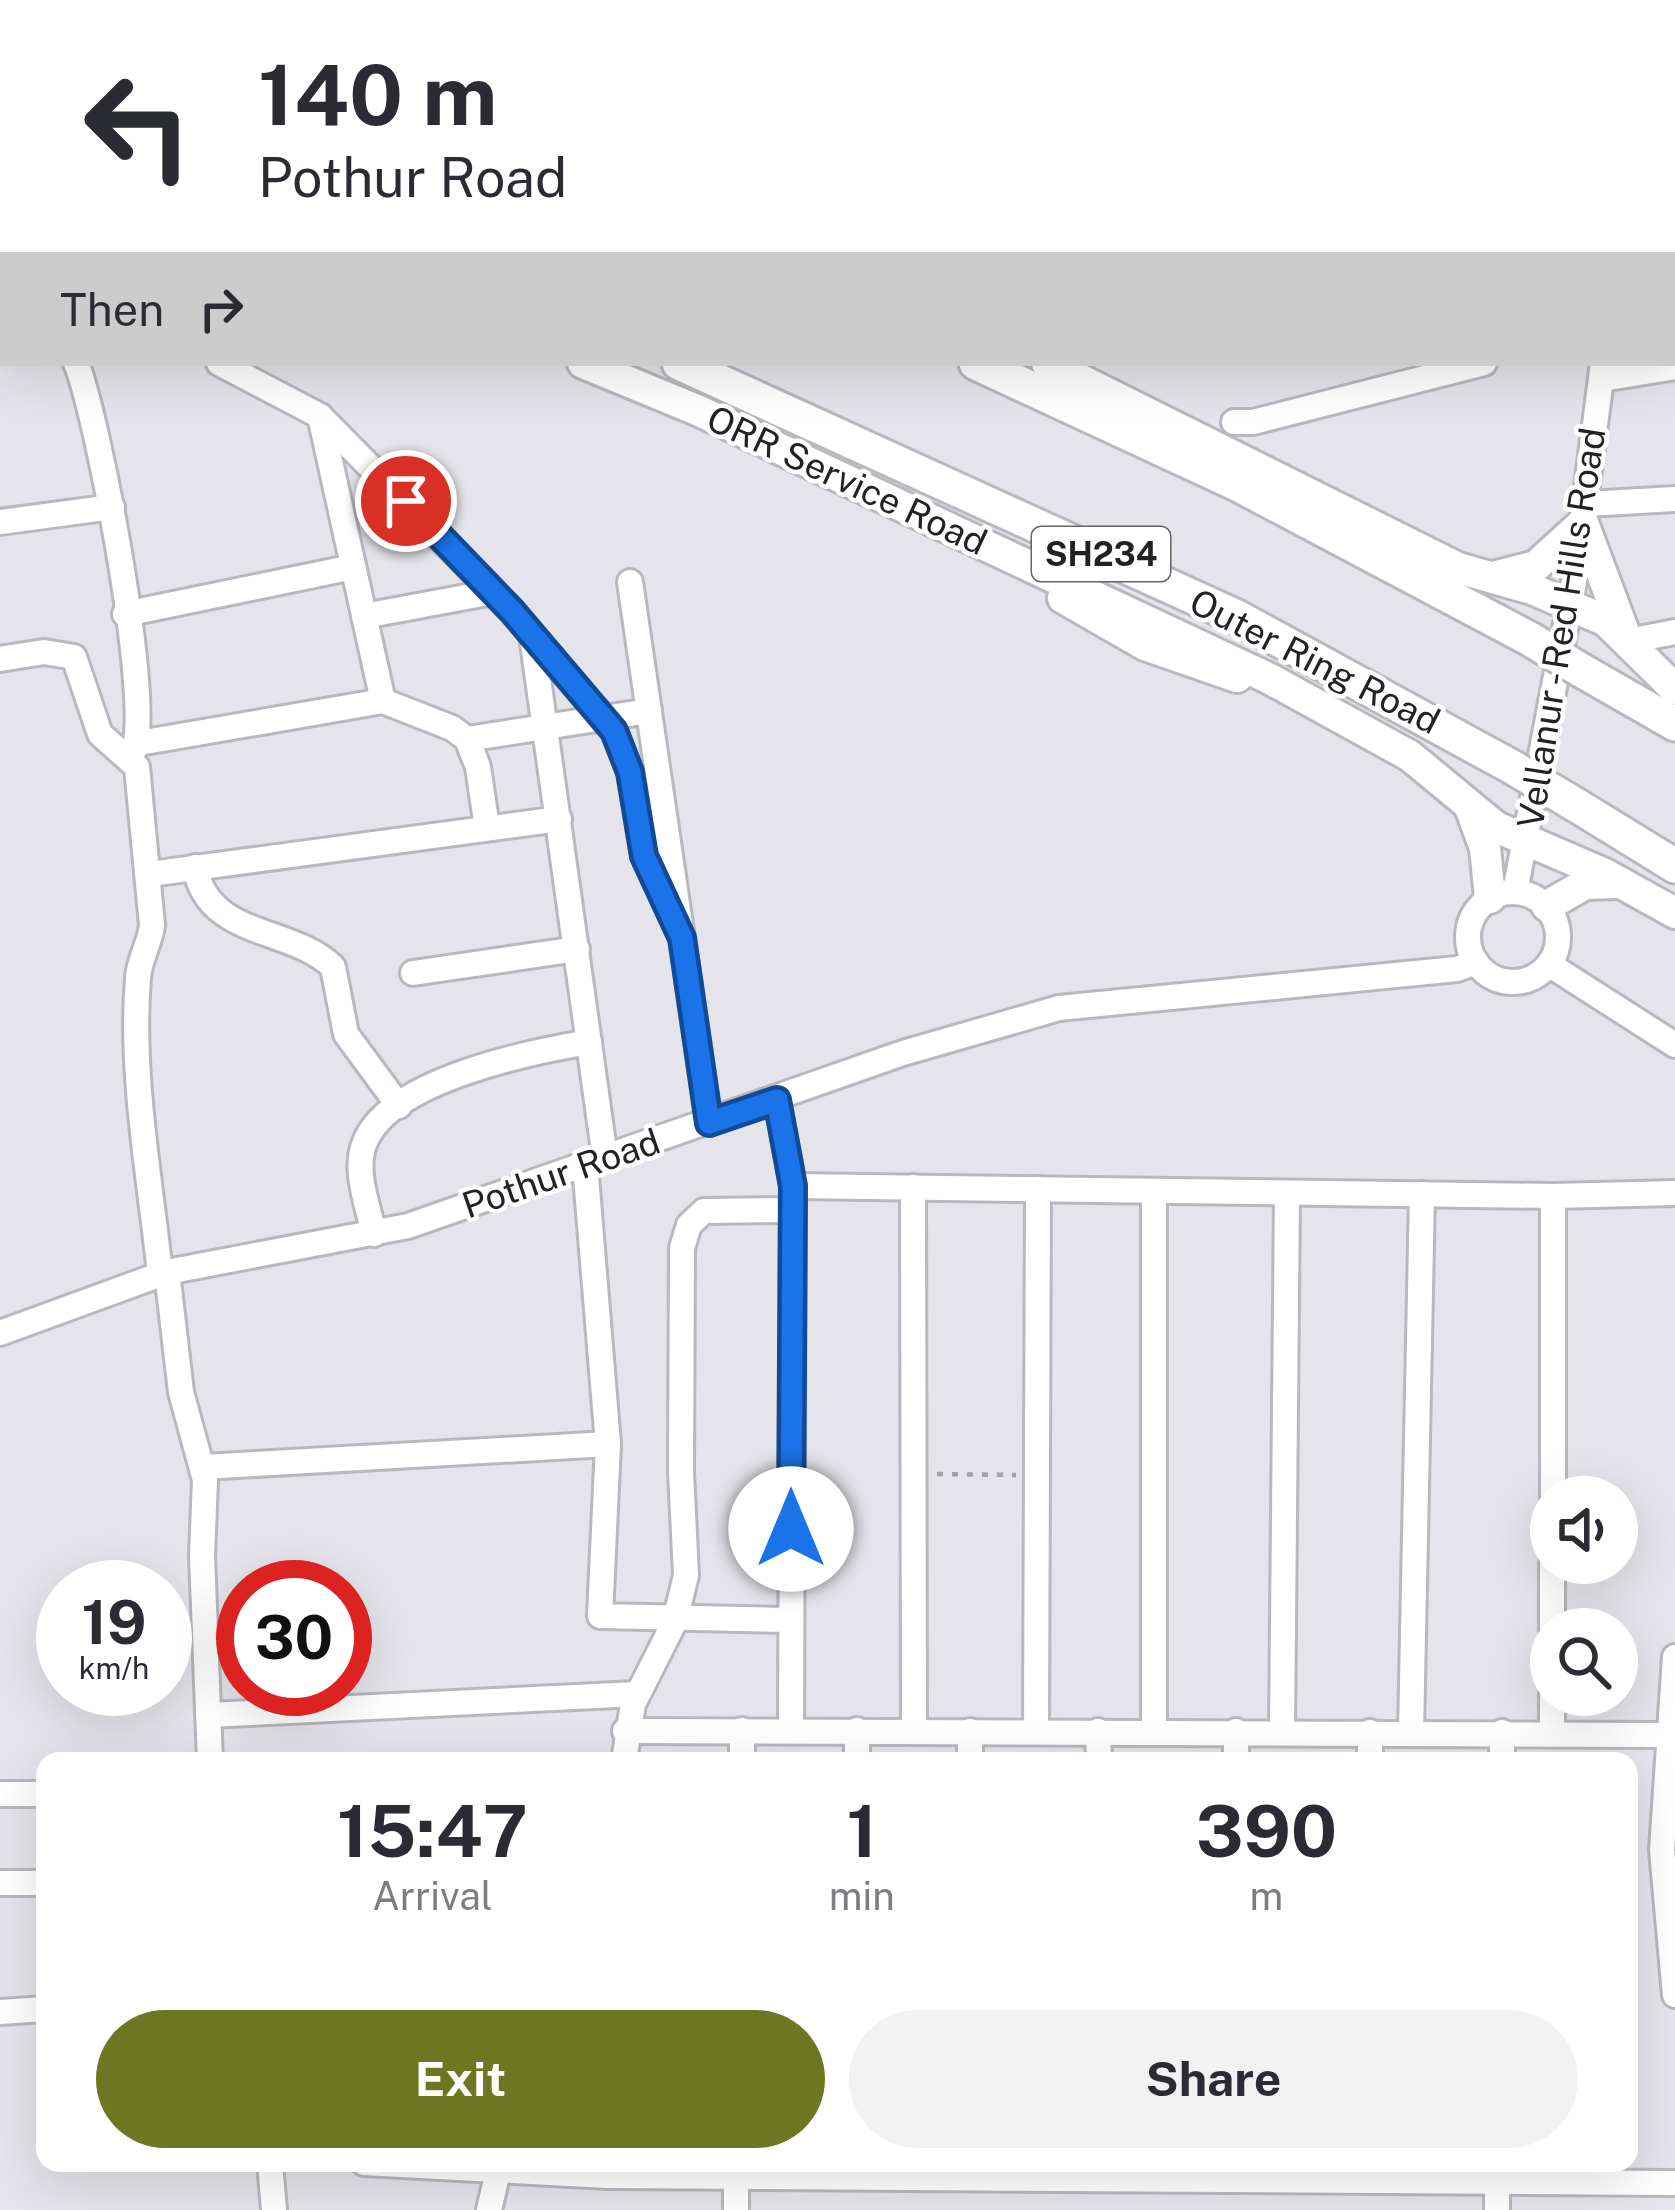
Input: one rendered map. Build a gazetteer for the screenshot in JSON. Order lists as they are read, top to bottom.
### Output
{
  "streets": {
    "highway": ["SH234", "Outer Ring Road"],
    "main road": ["ORR Service Road"],
    "street": ["Vellanur - Red Hills Road", "Pothur Road"]
  },
  "crossings": [
    ["ORR Service Road", "Vellanur - Red Hills Road"],
    ["Vellanur - Red Hills Road", "Pothur Road"]
  ],
  "page": {
    "turn": ["140 m", "Pothur Road"],
    "then": "Then",
    "speed": "19 km/h",
    "limit": "30",
    "eta": [
      "15:47",
      "Arrival",
      "1",
      "min",
      "390",
      "m"
    ],
    "buttons": ["Exit", "Share"]
  }
}
